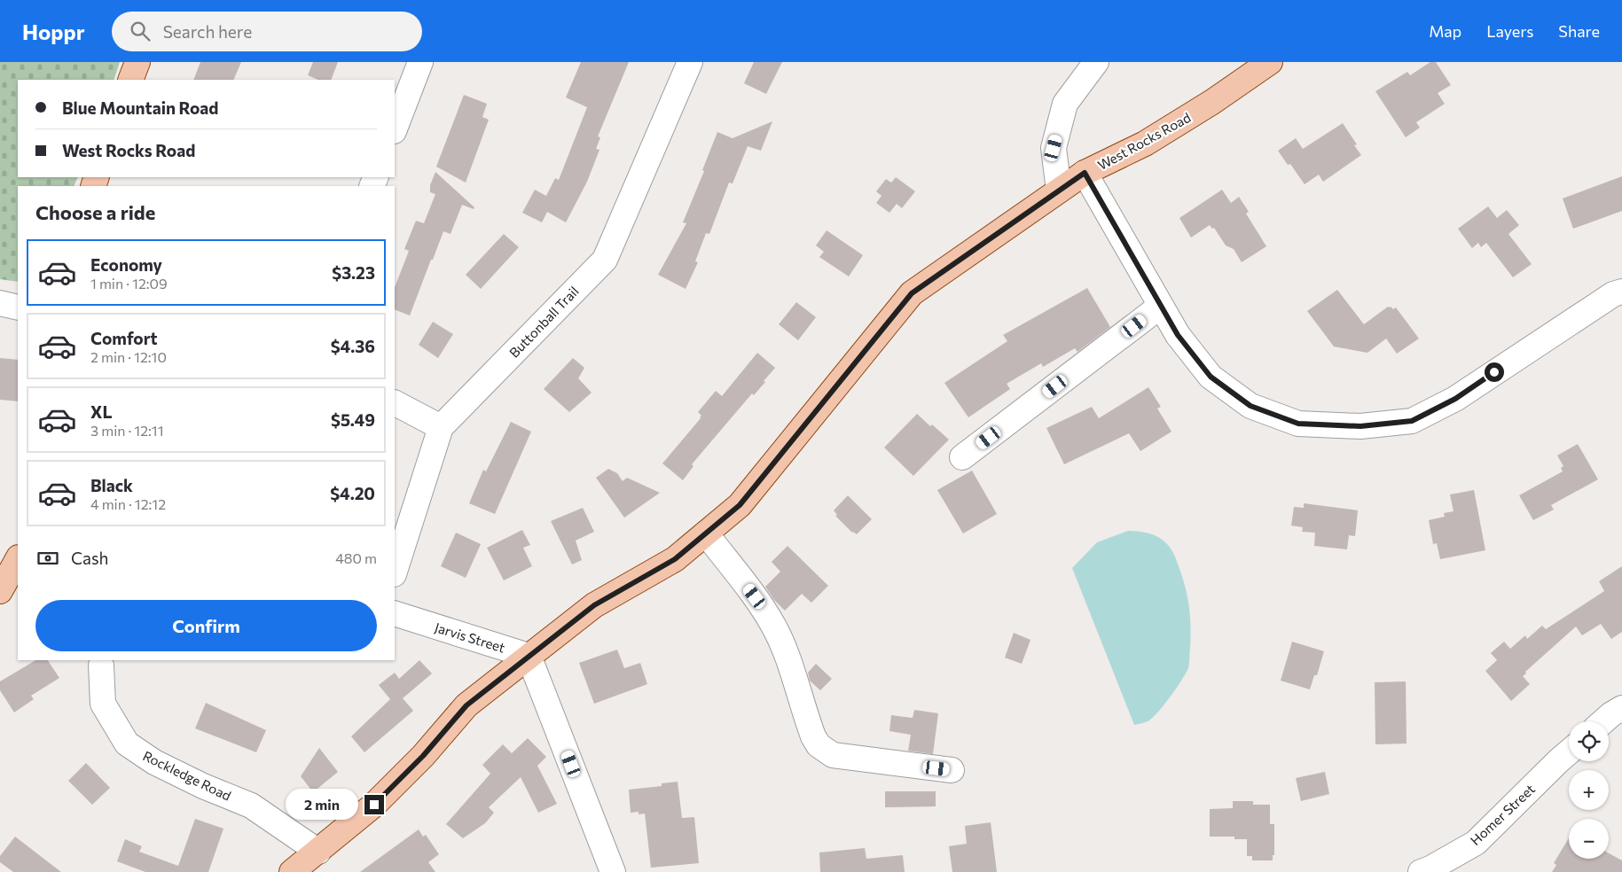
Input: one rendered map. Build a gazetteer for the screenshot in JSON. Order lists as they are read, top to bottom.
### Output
{
  "streets": {
    "main road": ["West Rocks Road"],
    "street": [
      "Buttonball Trail",
      "Jarvis Street",
      "Rockledge Road",
      "Homer Street"
    ]
  },
  "crossings": [
    ["West Rocks Road", "Jarvis Street"],
    ["West Rocks Road", "Rockledge Road"]
  ],
  "page": {
    "header": "Hoppr",
    "search": "Search here",
    "nav": ["Map", "Layers", "Share"],
    "banner": ["Blue Mountain Road", "West Rocks Road"],
    "heading": "Choose a ride",
    "list": [
      {
        "name": "Economy",
        "note": "1 min · 12:09",
        "value": "$3.23"
      },
      {
        "name": "Comfort",
        "note": "2 min · 12:10",
        "value": "$4.36"
      },
      {
        "name": "XL",
        "note": "3 min · 12:11",
        "value": "$5.49"
      },
      {
        "name": "Black",
        "note": "4 min · 12:12",
        "value": "$4.20"
      }
    ],
    "pay": ["Cash", "480 m"],
    "buttons": "Confirm",
    "map_buttons": ["+", "−"],
    "bubble": "2 min"
  }
}
